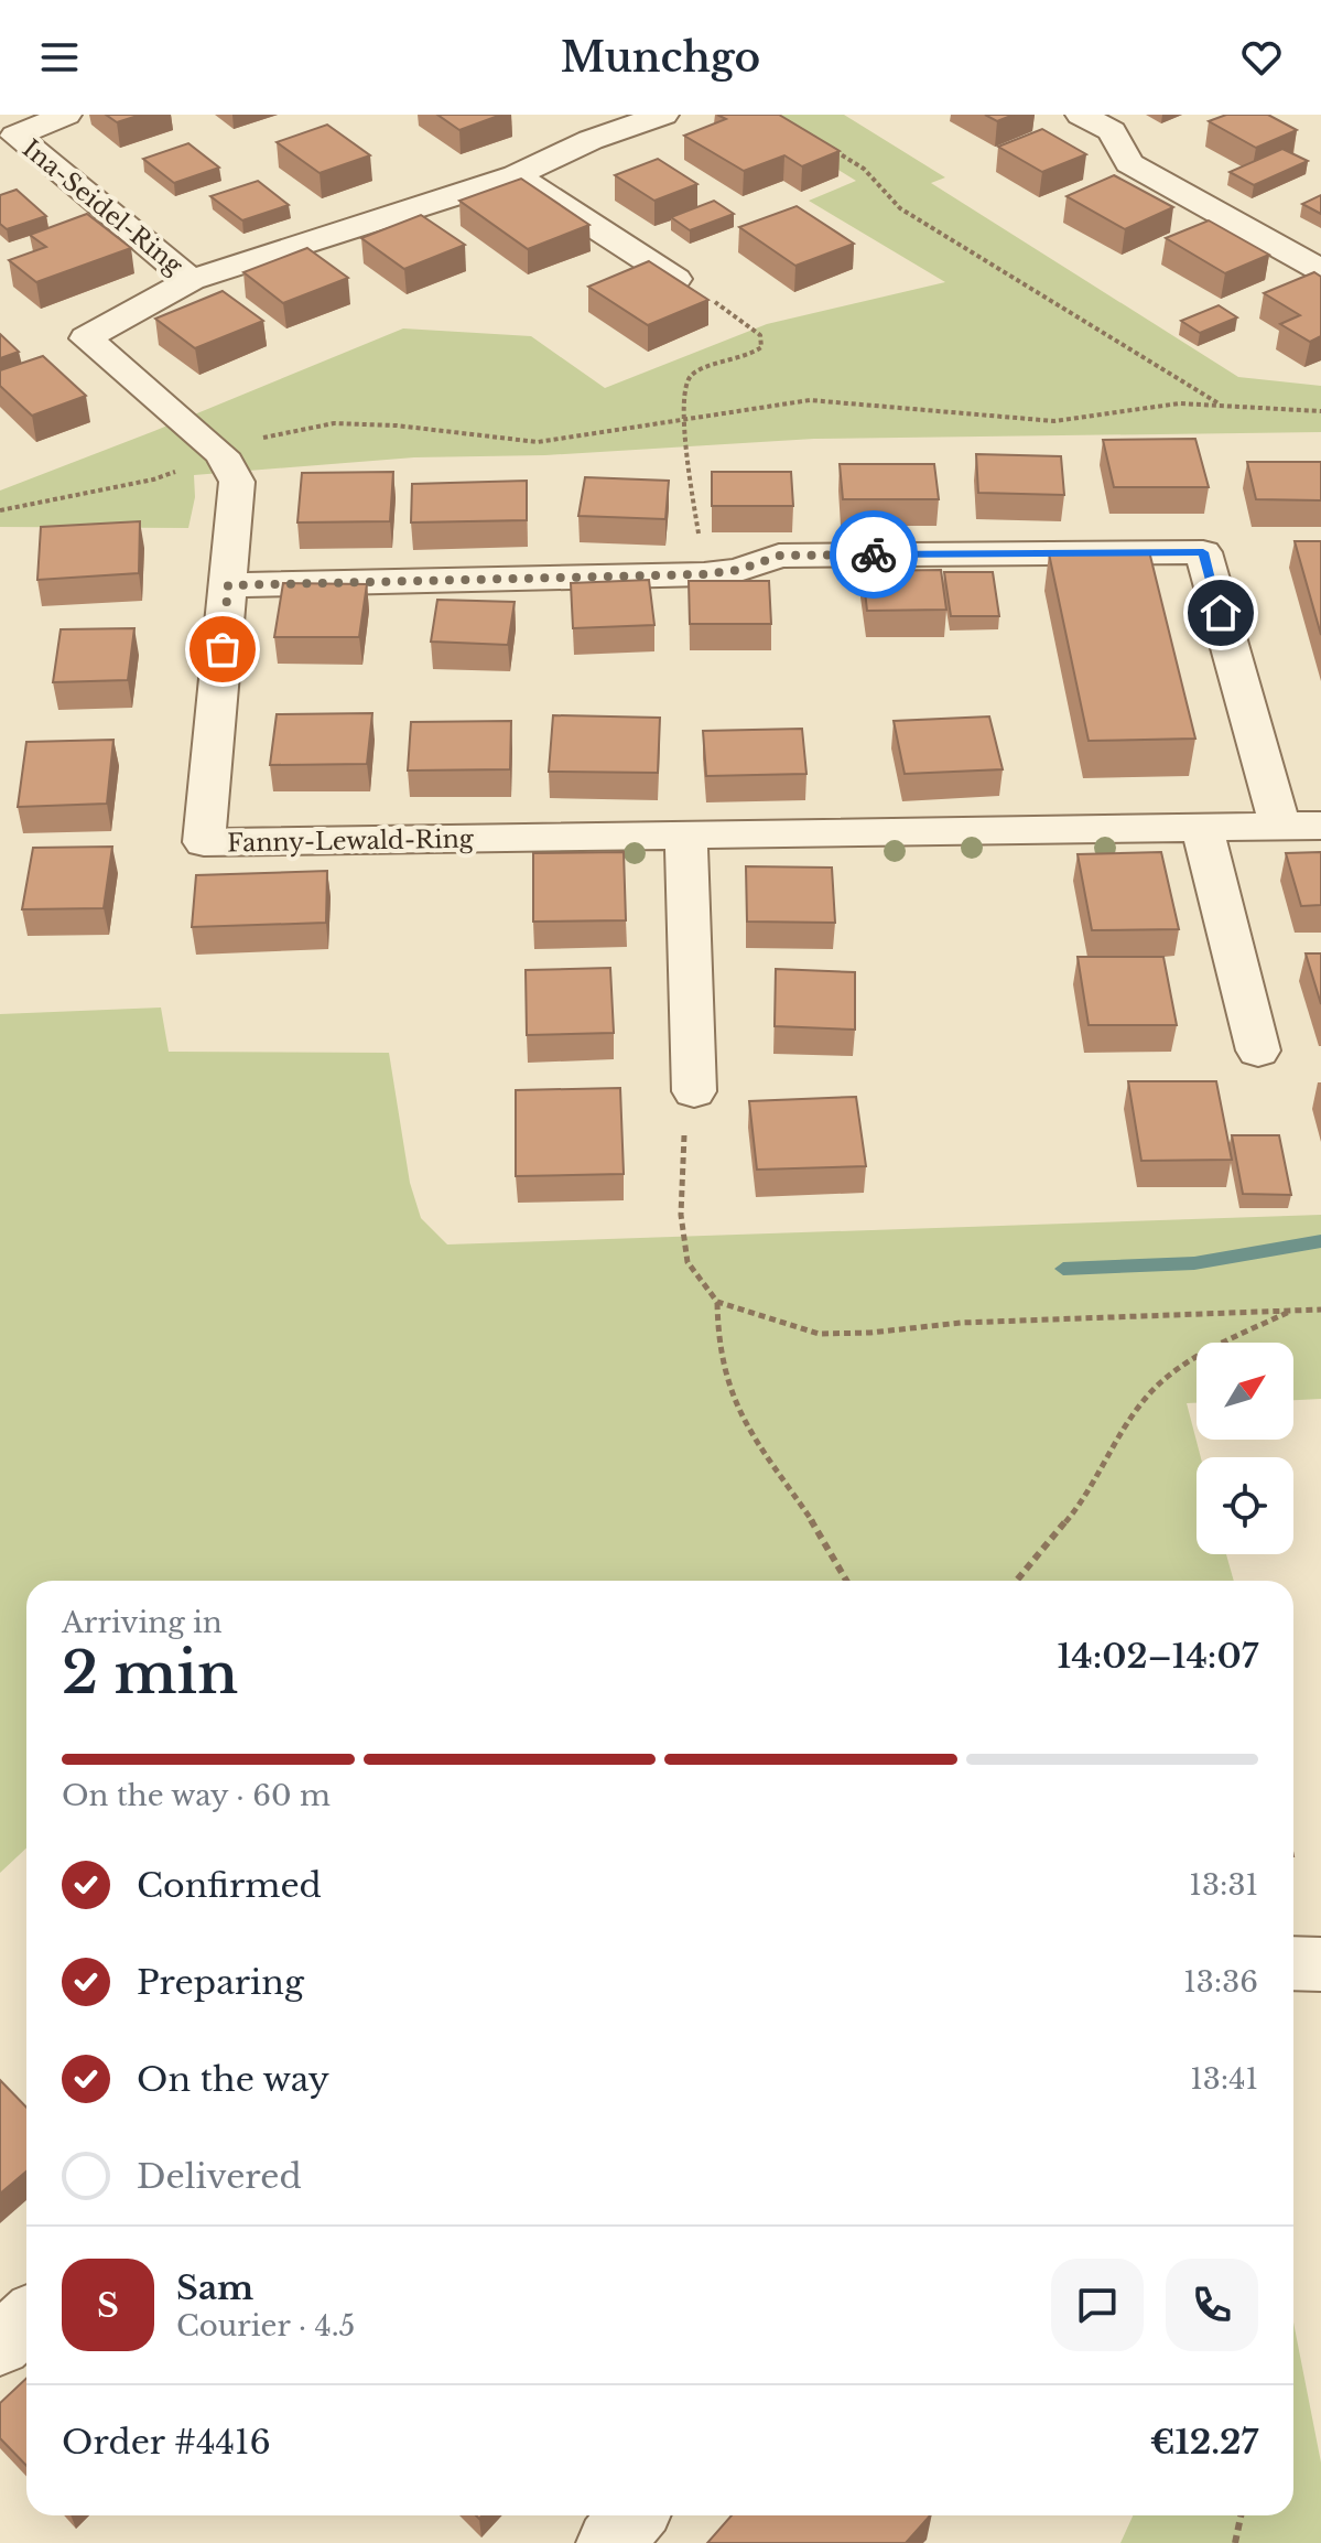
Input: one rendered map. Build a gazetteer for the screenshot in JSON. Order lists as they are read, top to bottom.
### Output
{
  "streets": {
    "street": ["Ina-Seidel-Ring", "Fanny-Lewald-Ring"]
  },
  "crossings": [
    ["Ina-Seidel-Ring", "Fanny-Lewald-Ring"]
  ],
  "north": "top right",
  "page": {
    "header": "Munchgo",
    "heading": ["2 min", "Arriving in", "14:02–14:07"],
    "panel": [
      "Sam",
      "Courier · 4.5",
      "Order #4416",
      "€12.27"
    ],
    "bar": "On the way · 60 m",
    "list": [
      ["Confirmed", "13:31"],
      ["Preparing", "13:36"],
      ["On the way", "13:41"],
      "Delivered"
    ],
    "round": "S"
  }
}
